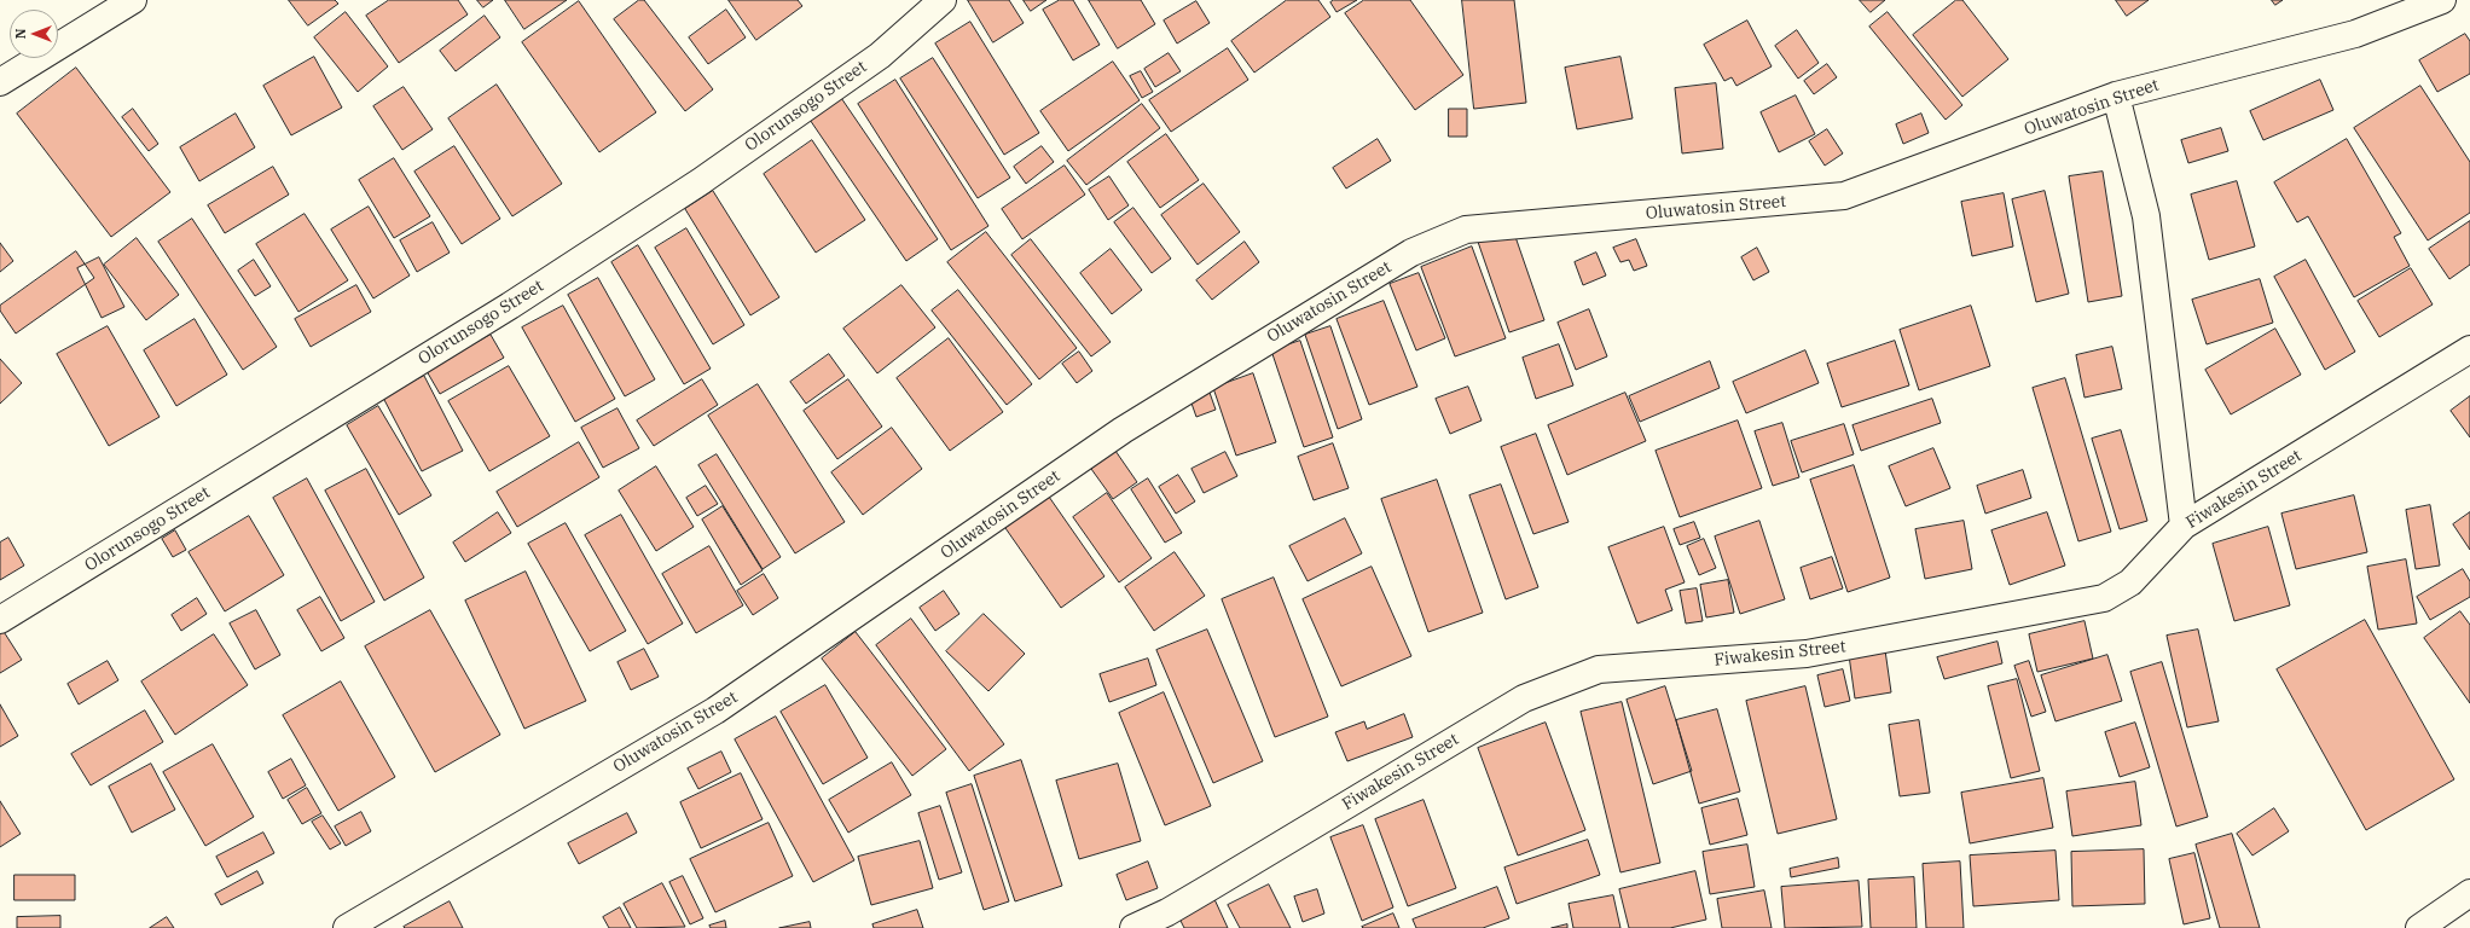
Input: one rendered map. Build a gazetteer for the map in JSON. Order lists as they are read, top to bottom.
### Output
{
  "streets": {
    "street": ["Olorunsogo Street", "Oluwatosin Street", "Fiwakesin Street"]
  },
  "north": "left"
}
